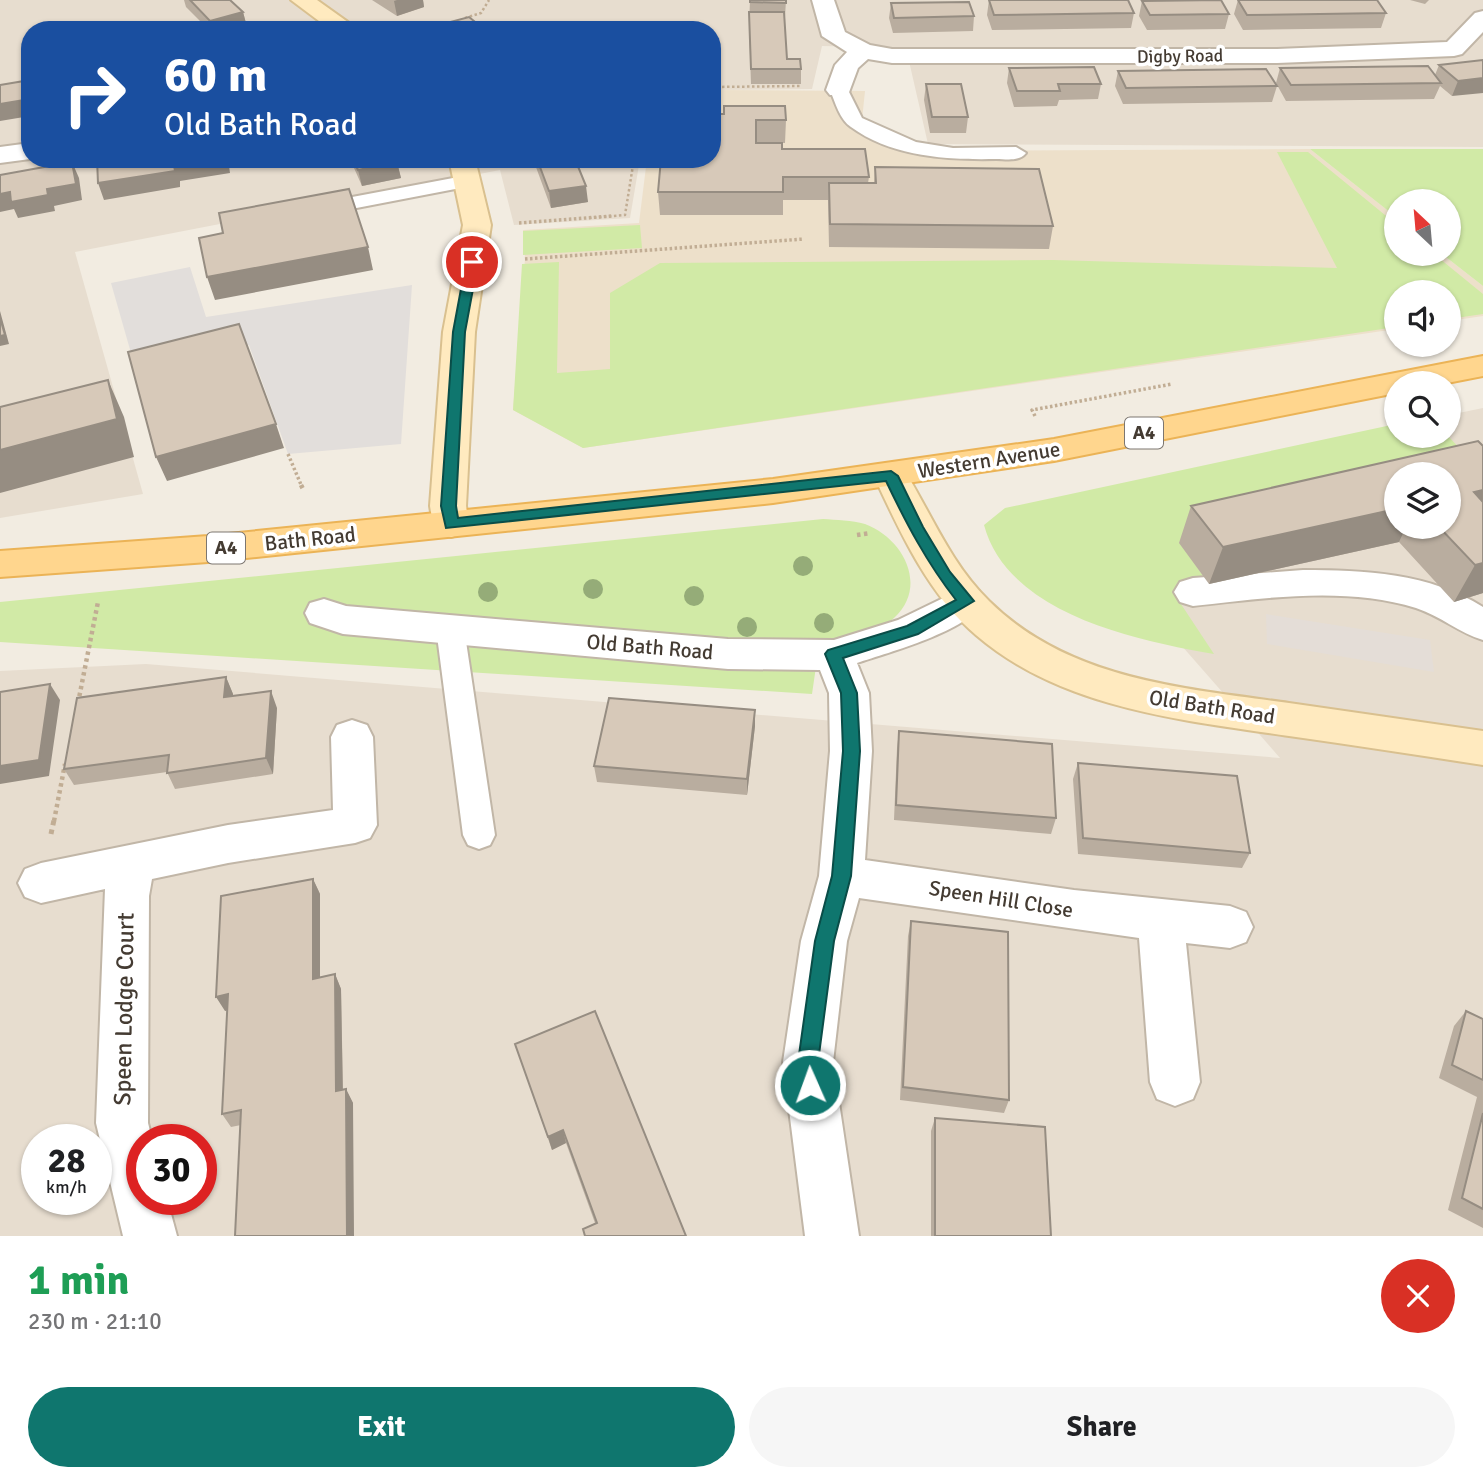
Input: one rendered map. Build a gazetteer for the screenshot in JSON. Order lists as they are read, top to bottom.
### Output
{
  "streets": {
    "main road": ["A4", "Western Avenue", "Bath Road"],
    "street": [
      "Digby Road",
      "Old Bath Road",
      "Speen Hill Close",
      "Speen Lodge Court"
    ]
  },
  "crossings": [
    ["Western Avenue", "Bath Road"],
    ["Western Avenue", "Old Bath Road"]
  ],
  "north": "top left",
  "page": {
    "turn": ["60 m", "Old Bath Road"],
    "speed": "28 km/h",
    "limit": "30",
    "heading": ["1 min", "230 m · 21:10"],
    "buttons": ["Exit", "Share"]
  }
}
